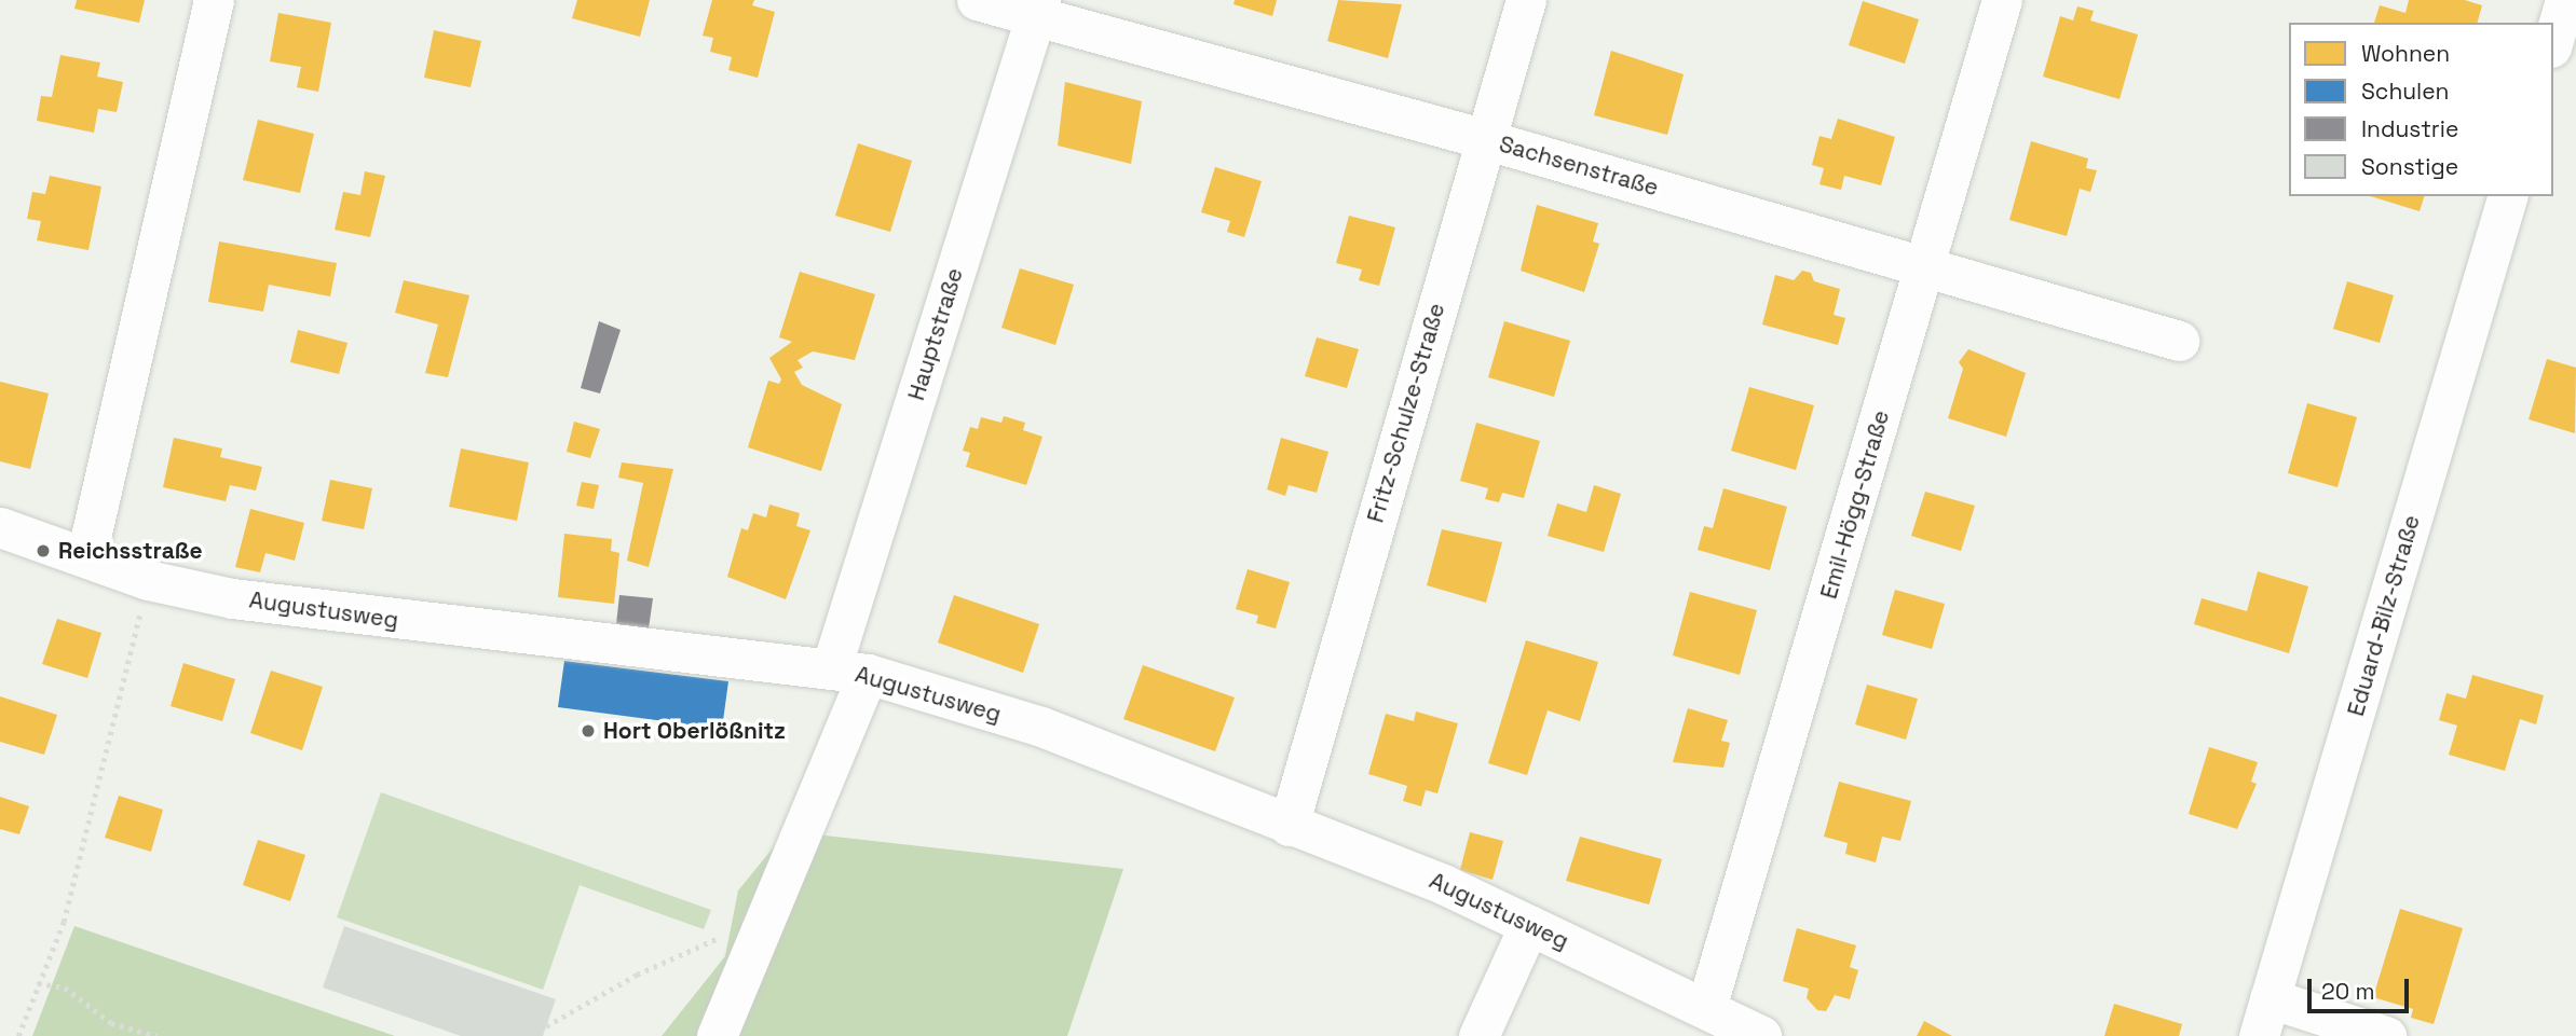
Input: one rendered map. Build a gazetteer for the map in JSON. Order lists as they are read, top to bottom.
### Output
{
  "streets": {
    "street": [
      "Sachsenstraße",
      "Hauptstraße",
      "Fritz-Schulze-Straße",
      "Emil-Högg-Straße",
      "Augustusweg",
      "Eduard-Bilz-Straße"
    ]
  },
  "crossings": [
    ["Sachsenstraße", "Hauptstraße"],
    ["Sachsenstraße", "Fritz-Schulze-Straße"],
    ["Sachsenstraße", "Emil-Högg-Straße"],
    ["Hauptstraße", "Augustusweg"],
    ["Fritz-Schulze-Straße", "Augustusweg"],
    ["Emil-Högg-Straße", "Augustusweg"]
  ],
  "places": ["Reichsstraße", "Hort Oberlößnitz"],
  "legend": [
    "Wohnen",
    "Schulen",
    "Industrie",
    "Sonstige"
  ],
  "scale_bar": "20 m"
}
